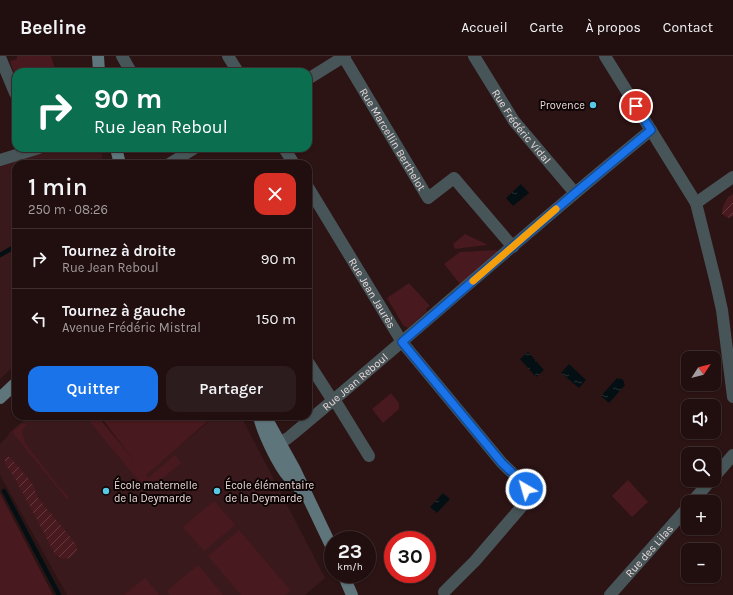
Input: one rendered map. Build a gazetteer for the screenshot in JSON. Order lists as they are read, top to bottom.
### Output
{
  "streets": {
    "street": [
      "Rue Frédéric Vidal",
      "Rue Marcellin Berthelot",
      "Rue Jean Jaurès",
      "Rue Jean Reboul",
      "Rue des Lilas"
    ]
  },
  "crossings": [
    ["Rue Frédéric Vidal", "Rue Jean Reboul"],
    ["Rue Marcellin Berthelot", "Rue Jean Reboul"],
    ["Rue Jean Jaurès", "Rue Jean Reboul"]
  ],
  "places": ["Provence", "École maternelle de la Deymarde", "École élémentaire de la Deymarde"],
  "north": "top right",
  "page": {
    "header": "Beeline",
    "nav": [
      "Accueil",
      "Carte",
      "À propos",
      "Contact"
    ],
    "turn": ["90 m", "Rue Jean Reboul"],
    "heading": ["1 min", "250 m · 08:26"],
    "list": [
      {
        "name": "Tournez à droite",
        "note": "Rue Jean Reboul",
        "value": "90 m"
      },
      {
        "name": "Tournez à gauche",
        "note": "Avenue Frédéric Mistral",
        "value": "150 m"
      }
    ],
    "map_buttons": ["+", "−"],
    "buttons": ["Quitter", "Partager"],
    "speed": "23 km/h",
    "limit": "30"
  }
}
